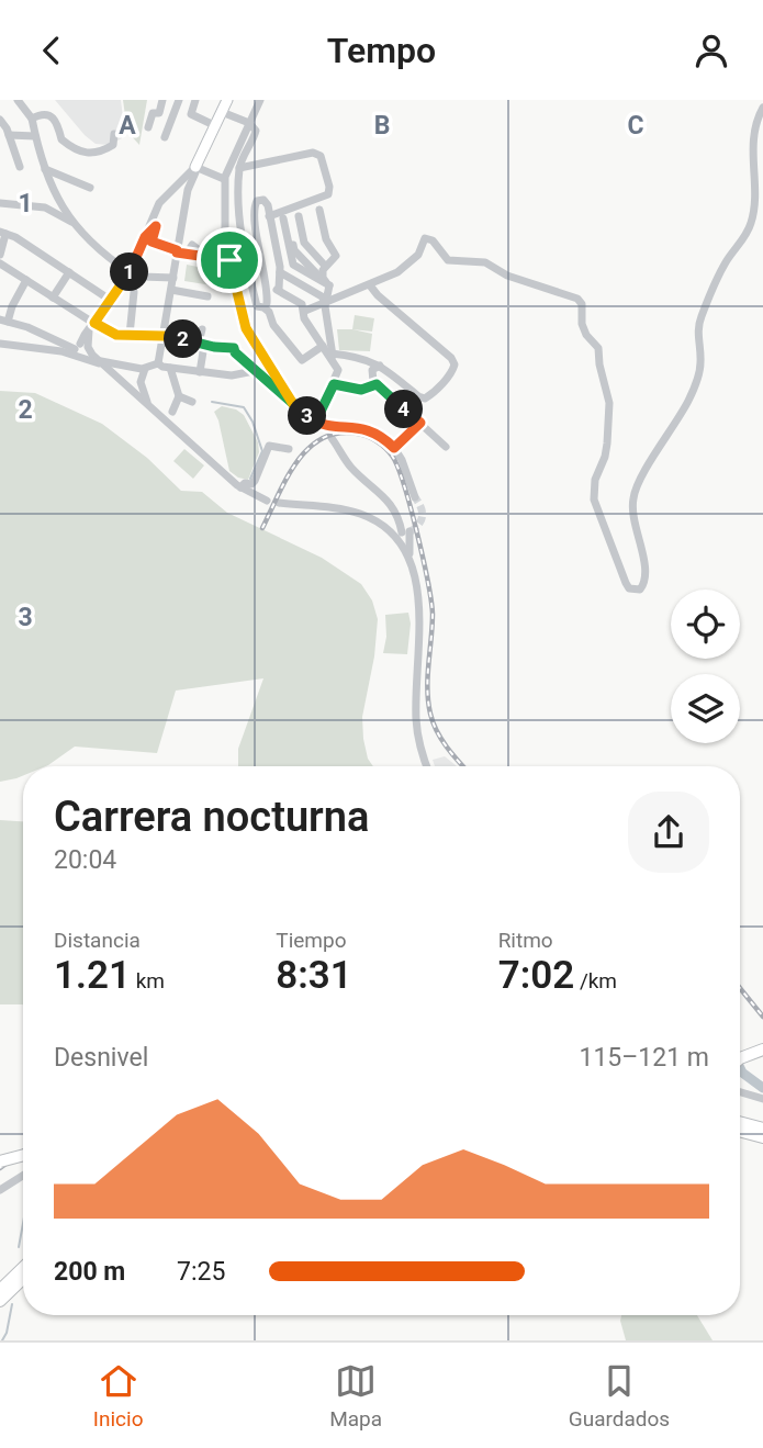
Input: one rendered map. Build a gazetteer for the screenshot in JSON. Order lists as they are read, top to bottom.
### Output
{
  "page": {
    "header": "Tempo",
    "pins": [
      "1",
      "2",
      "4",
      "3"
    ],
    "heading": ["Carrera nocturna", "20:04"],
    "stats": [
      ["Distancia", "1.21 km"],
      ["Tiempo", "8:31"],
      ["Ritmo", "7:02 /km"]
    ],
    "chart": ["Desnivel", "115–121 m"],
    "list": [
      {
        "name": "200 m",
        "note": "7:25"
      }
    ],
    "tabs": ["Inicio", "Mapa", "Guardados"]
  },
  "grid": {
    "columns": ["A", "B", "C"],
    "rows": ["1", "2", "3"]
  }
}
